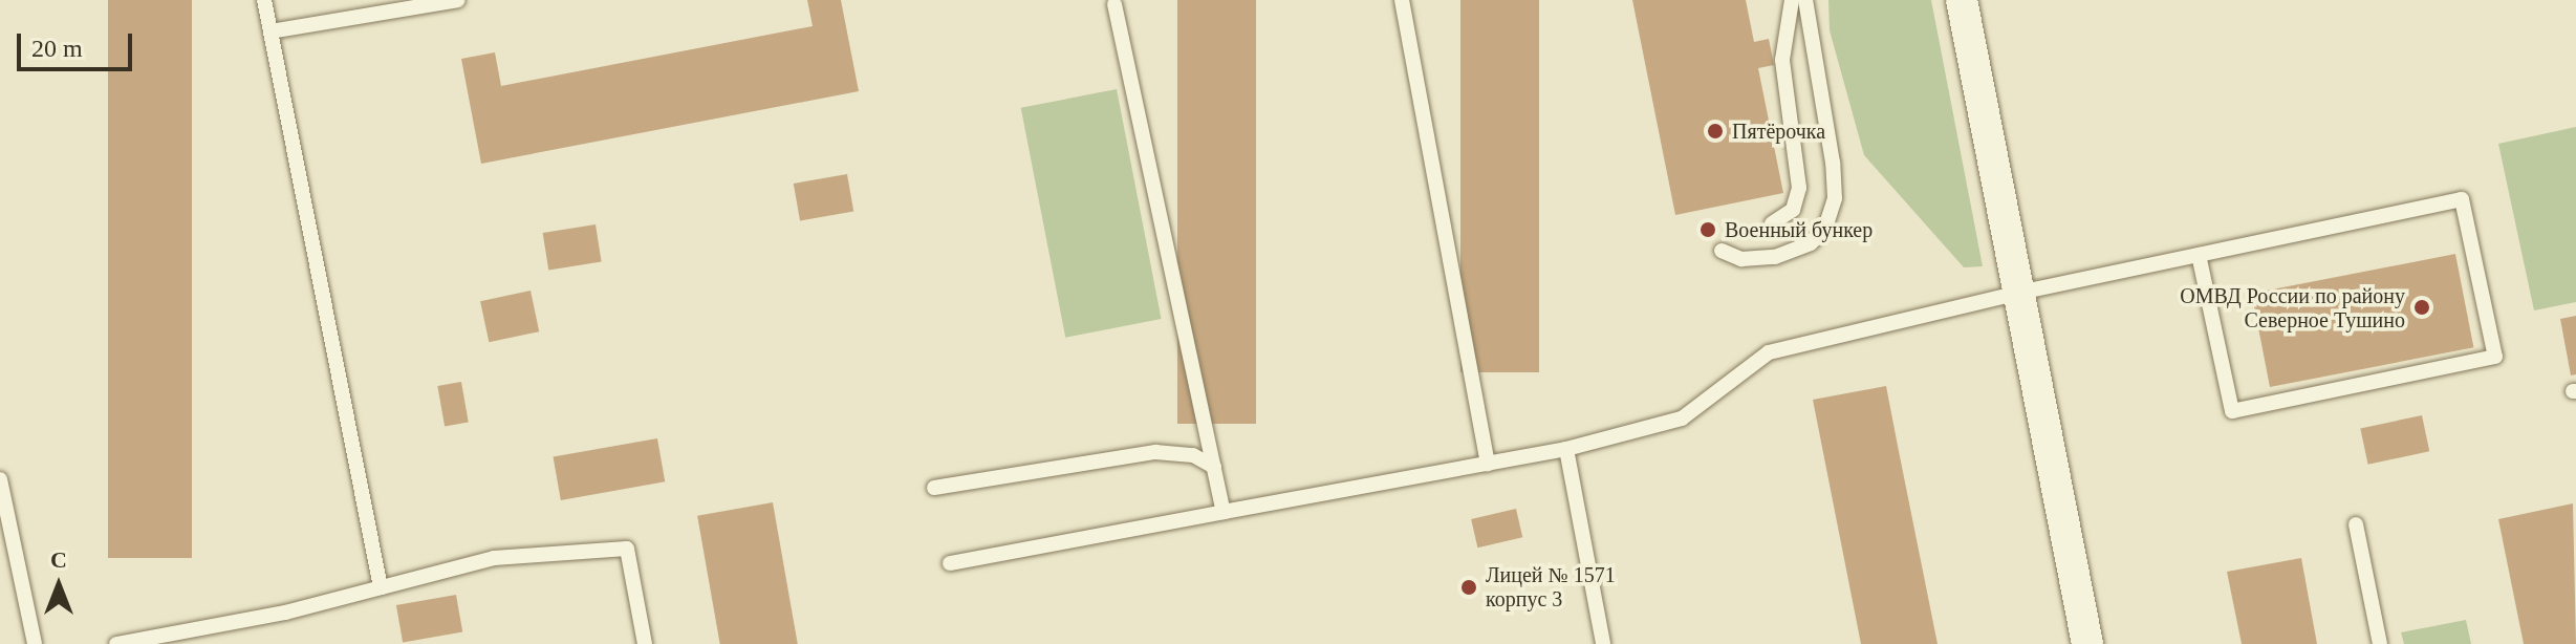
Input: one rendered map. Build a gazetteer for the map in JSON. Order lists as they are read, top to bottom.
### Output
{
  "places": [
    "Пятёрочка",
    "Военный бункер",
    "ОМВД России по району Северное Тушино",
    "Лицей № 1571 корпус 3"
  ],
  "scale_bar": "20 m",
  "north": "top"
}
